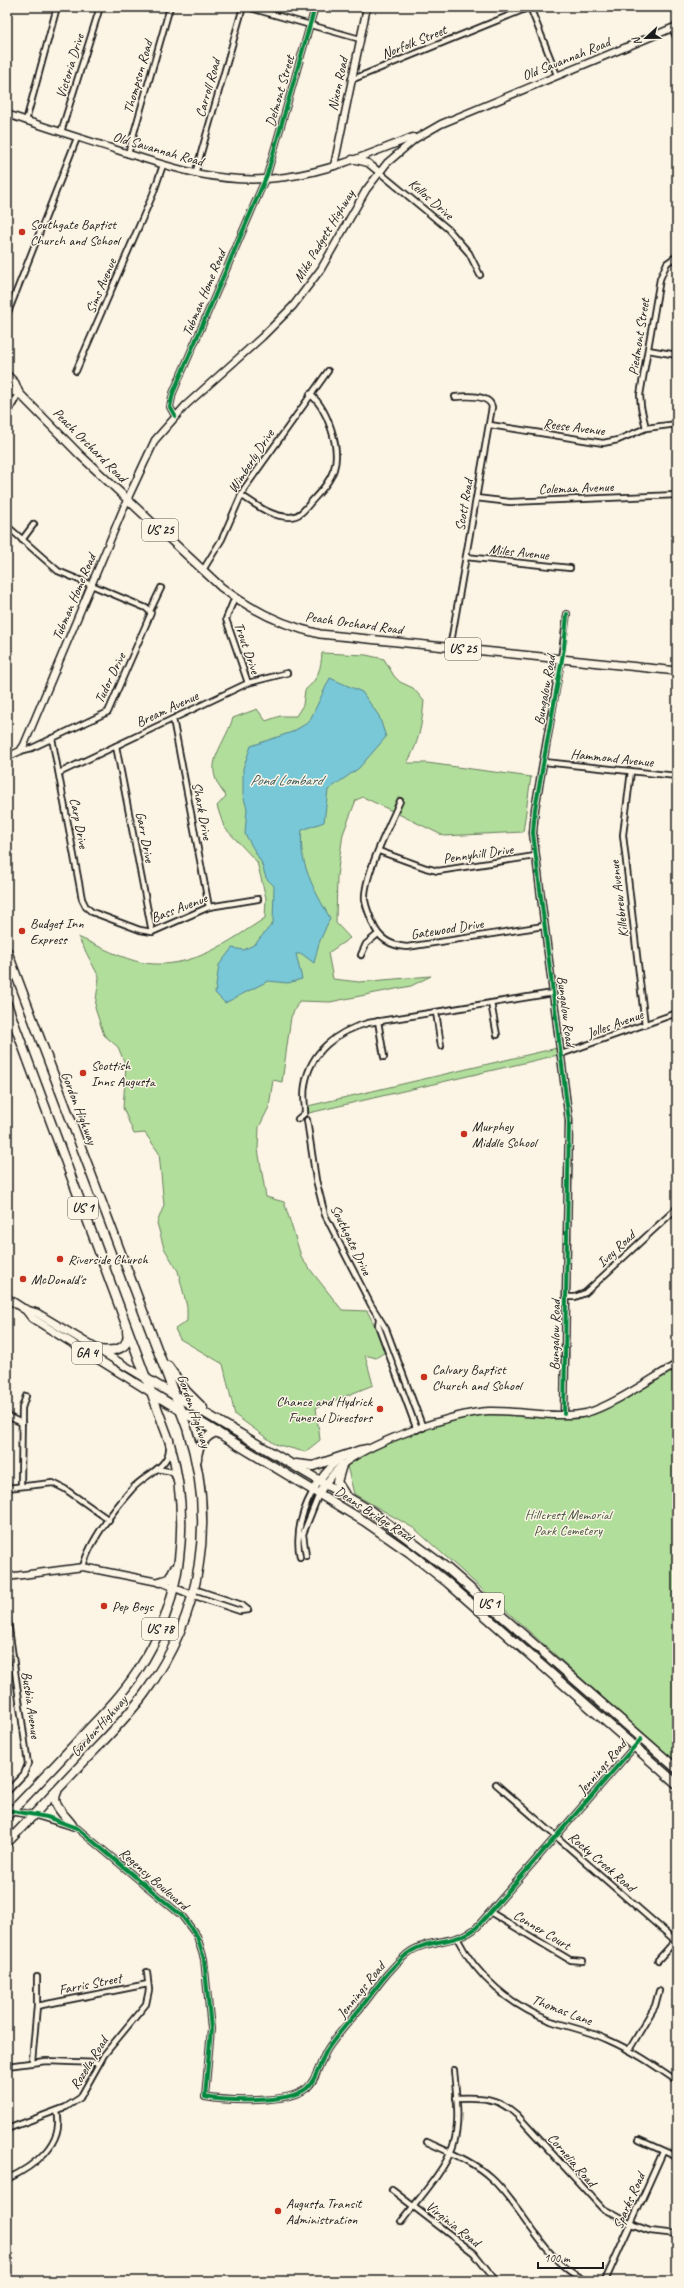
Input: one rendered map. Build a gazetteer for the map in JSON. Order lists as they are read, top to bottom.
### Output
{
  "streets": {
    "highway": [
      "Gordon Highway",
      "US 1",
      "GA 4",
      "Deans Bridge Road",
      "US 78"
    ],
    "main road": ["Peach Orchard Road", "US 25"],
    "street": [
      "Norfolk Street",
      "Old Savannah Road",
      "Victoria Drive",
      "Thompson Road",
      "Nixon Road",
      "Carroll Road",
      "Delmont Street",
      "Kellos Drive",
      "Mike Padgett Highway",
      "Sims Avenue",
      "Tubman Home Road",
      "Piedmont Street",
      "Reese Avenue",
      "Wimberly Drive",
      "Coleman Avenue",
      "Scott Road",
      "Miles Avenue",
      "Trout Drive",
      "Tudor Drive",
      "Bungalow Road",
      "Bream Avenue",
      "Hammond Avenue",
      "Shark Drive",
      "Carp Drive",
      "Garr Drive",
      "Pennyhill Drive",
      "Killebrew Avenue",
      "Bass Avenue",
      "Gatewood Drive",
      "Jolles Avenue",
      "Southgate Drive",
      "Ivey Road",
      "Busbia Avenue",
      "Jennings Road",
      "Rocky Creek Road",
      "Regency Boulevard",
      "Conner Court",
      "Farris Street",
      "Thomas Lane",
      "Rozella Road",
      "Cornelia Road",
      "Sparks Road",
      "Virginia Road"
    ]
  },
  "crossings": [
    ["Norfolk Street", "Nixon Road"],
    ["Old Savannah Road", "Victoria Drive"],
    ["Old Savannah Road", "Thompson Road"],
    ["Old Savannah Road", "Nixon Road"],
    ["Old Savannah Road", "Carroll Road"],
    ["Old Savannah Road", "Delmont Street"],
    ["Old Savannah Road", "Kellos Drive"],
    ["Old Savannah Road", "Mike Padgett Highway"],
    ["Old Savannah Road", "Sims Avenue"],
    ["Old Savannah Road", "Tubman Home Road"],
    ["Delmont Street", "Tubman Home Road"],
    ["Kellos Drive", "Mike Padgett Highway"],
    ["Mike Padgett Highway", "Tubman Home Road"],
    ["Tubman Home Road", "Peach Orchard Road"],
    ["Tubman Home Road", "Tudor Drive"],
    ["Piedmont Street", "Reese Avenue"],
    ["Reese Avenue", "Scott Road"],
    ["Peach Orchard Road", "Wimberly Drive"],
    ["Peach Orchard Road", "Scott Road"],
    ["Peach Orchard Road", "Trout Drive"],
    ["Peach Orchard Road", "Bungalow Road"],
    ["Coleman Avenue", "Scott Road"],
    ["Scott Road", "Miles Avenue"],
    ["Trout Drive", "Bream Avenue"],
    ["Tudor Drive", "Carp Drive"],
    ["Bungalow Road", "Hammond Avenue"],
    ["Bungalow Road", "Pennyhill Drive"],
    ["Bungalow Road", "Gatewood Drive"],
    ["Bungalow Road", "Jolles Avenue"],
    ["Bungalow Road", "Ivey Road"],
    ["Bream Avenue", "Shark Drive"],
    ["Bream Avenue", "Carp Drive"],
    ["Bream Avenue", "Garr Drive"],
    ["Hammond Avenue", "Killebrew Avenue"],
    ["Shark Drive", "Bass Avenue"],
    ["Carp Drive", "Bass Avenue"],
    ["Garr Drive", "Bass Avenue"],
    ["Killebrew Avenue", "Jolles Avenue"],
    ["Gordon Highway", "US 1"],
    ["Gordon Highway", "Deans Bridge Road"],
    ["Gordon Highway", "Regency Boulevard"],
    ["US 1", "Deans Bridge Road"],
    ["Deans Bridge Road", "Jennings Road"],
    ["Jennings Road", "Rocky Creek Road"],
    ["Jennings Road", "Regency Boulevard"],
    ["Jennings Road", "Conner Court"],
    ["Jennings Road", "Thomas Lane"],
    ["Farris Street", "Rozella Road"],
    ["Cornelia Road", "Sparks Road"]
  ],
  "water": ["Pond Lombard"],
  "parks": ["Hillcrest Memorial Park Cemetery"],
  "places": [
    "Southgate Baptist Church and School",
    "Budget Inn Express",
    "Scottish Inns Augusta",
    "Murphey Middle School",
    "Riverside Church",
    "McDonald's",
    "Calvary Baptist Church and School",
    "Chance and Hydrick Funeral Directors",
    "Pep Boys",
    "Augusta Transit Administration"
  ],
  "scale_bar": "100 m",
  "north": "left"
}
